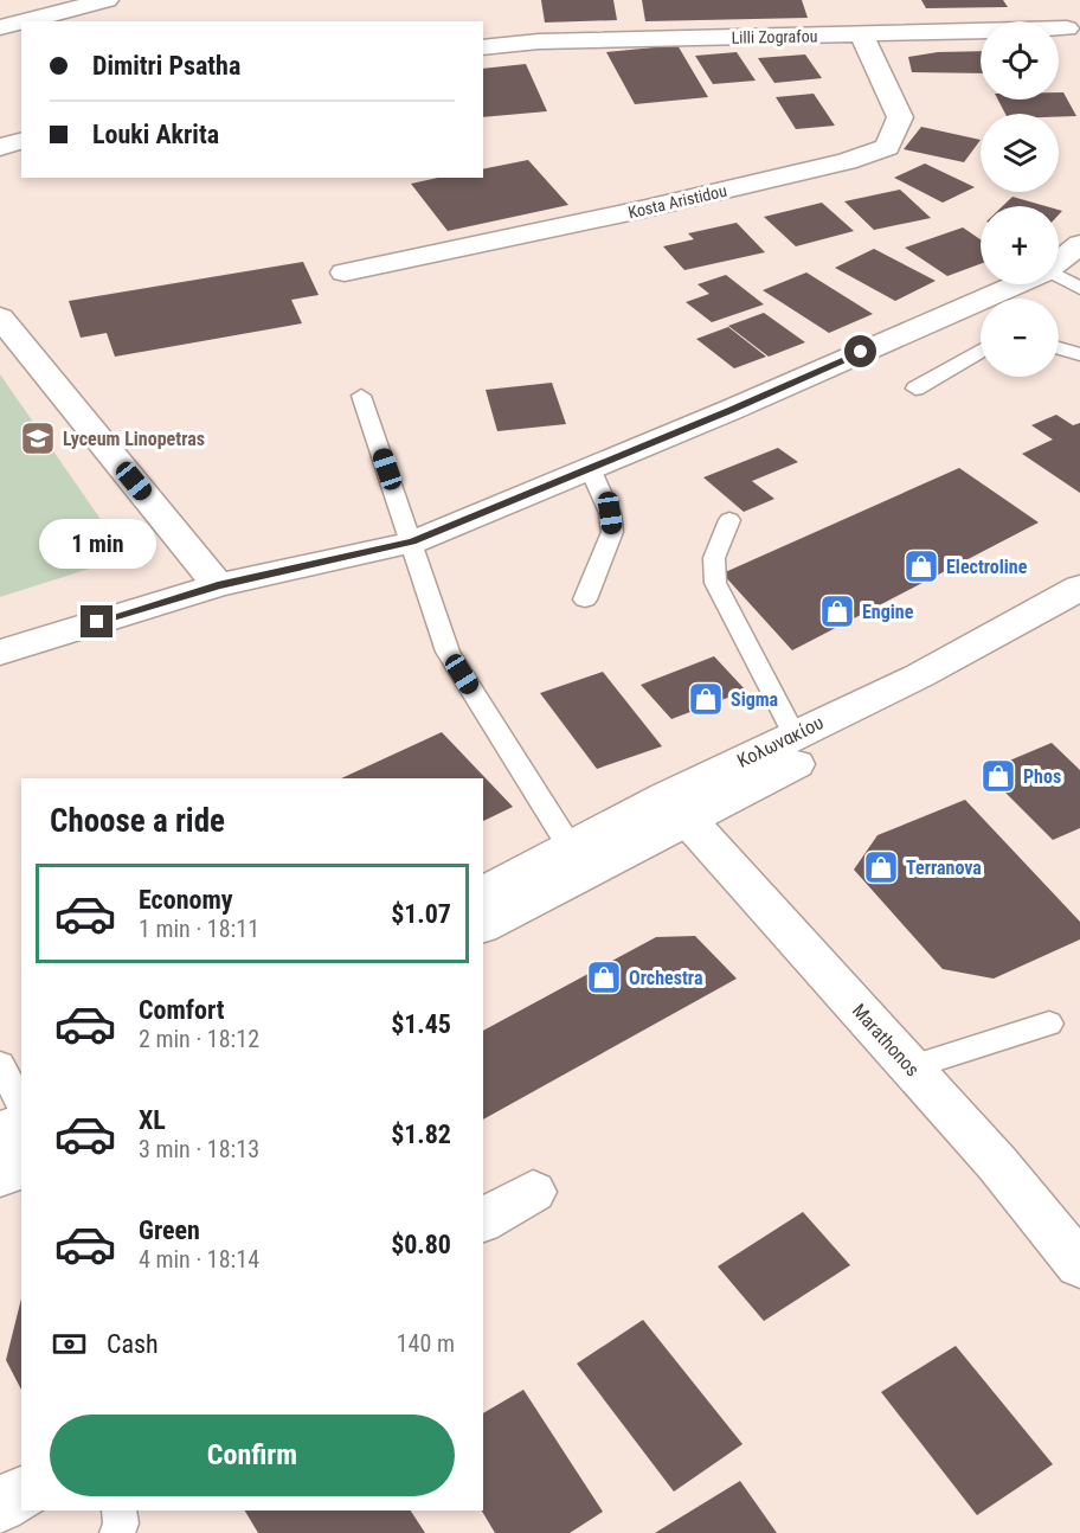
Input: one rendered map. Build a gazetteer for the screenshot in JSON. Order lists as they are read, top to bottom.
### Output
{
  "streets": {
    "street": [
      "Lilli Zografou",
      "Kosta Aristidou",
      "Κολωνακίου",
      "Marathonos"
    ]
  },
  "crossings": [
    ["Lilli Zografou", "Kosta Aristidou"],
    ["Κολωνακίου", "Marathonos"]
  ],
  "places": {
    "school or university": ["Lyceum Linopetras"],
    "shop": [
      "Electroline",
      "Engine",
      "Sigma",
      "Phos",
      "Terranova",
      "Orchestra"
    ]
  },
  "page": {
    "map_buttons": ["+", "−"],
    "banner": ["Dimitri Psatha", "Louki Akrita"],
    "bubble": "1 min",
    "heading": "Choose a ride",
    "list": [
      {
        "name": "Economy",
        "note": "1 min · 18:11",
        "value": "$1.07"
      },
      {
        "name": "Comfort",
        "note": "2 min · 18:12",
        "value": "$1.45"
      },
      {
        "name": "XL",
        "note": "3 min · 18:13",
        "value": "$1.82"
      },
      {
        "name": "Green",
        "note": "4 min · 18:14",
        "value": "$0.80"
      }
    ],
    "pay": ["Cash", "140 m"],
    "buttons": "Confirm"
  }
}
